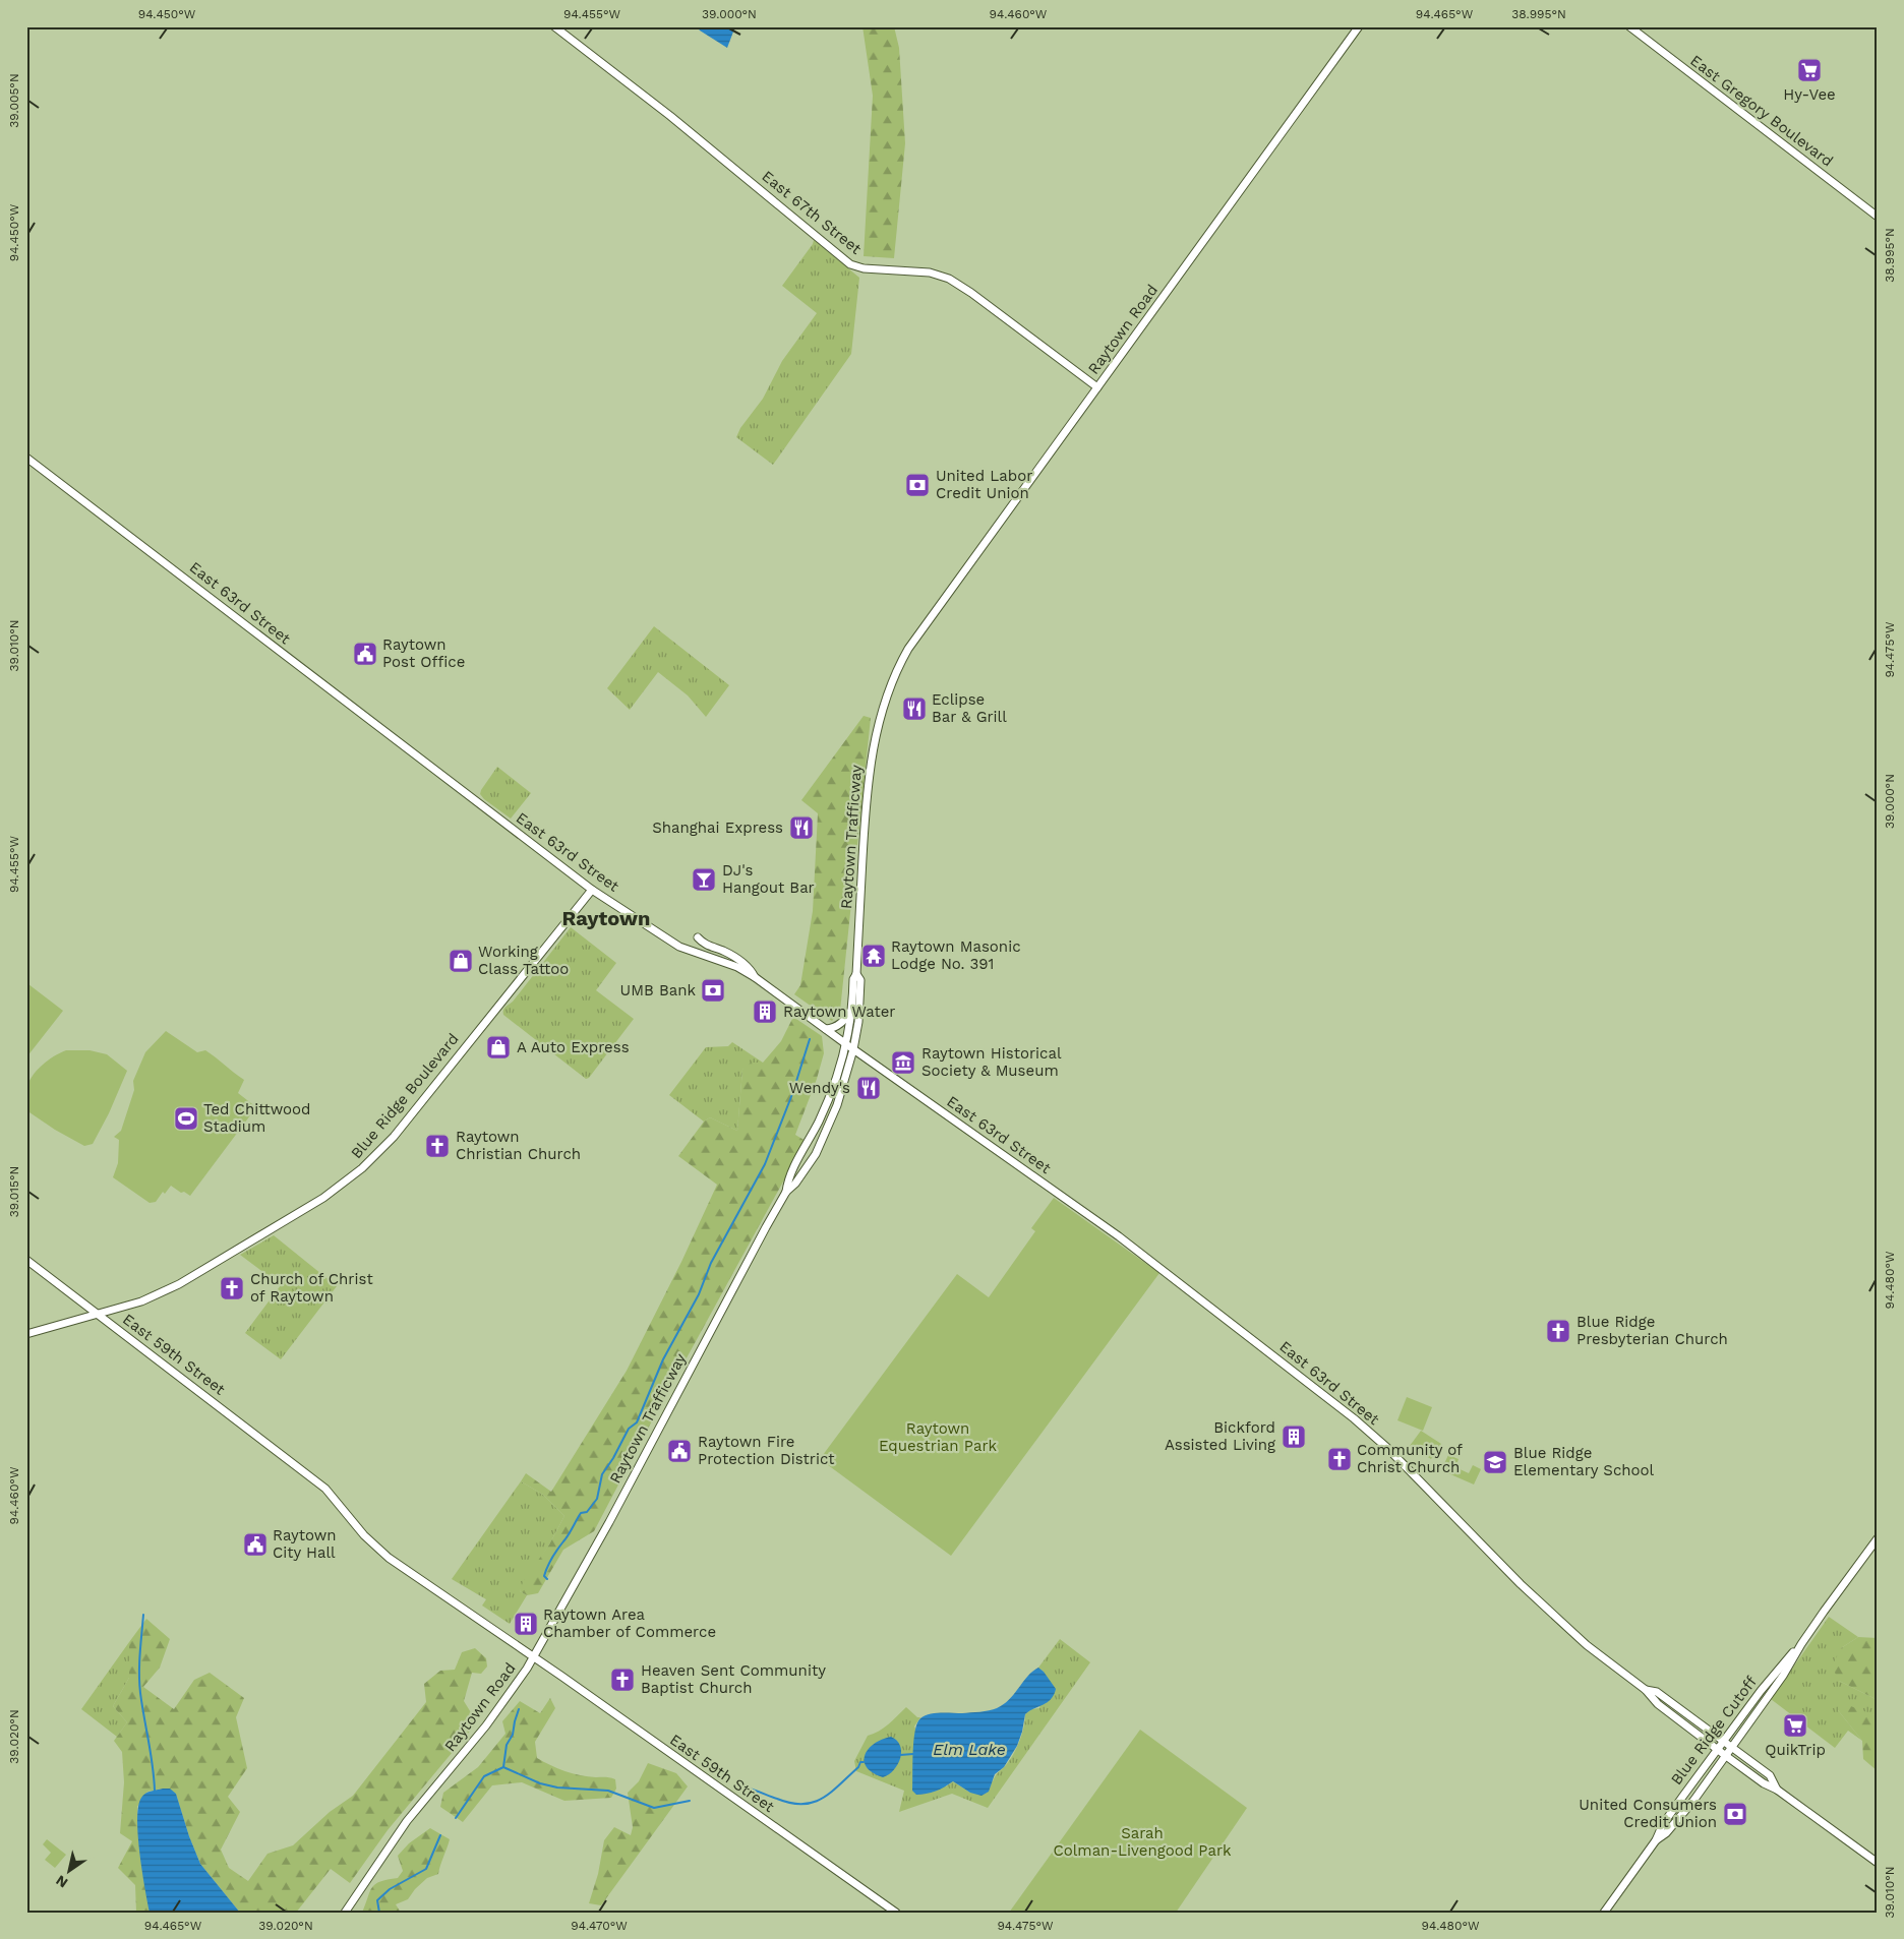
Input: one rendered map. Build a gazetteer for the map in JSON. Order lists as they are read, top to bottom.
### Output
{
  "streets": {
    "main road": [
      "East Gregory Boulevard",
      "East 67th Street",
      "Raytown Road",
      "East 63rd Street",
      "Raytown Trafficway",
      "Blue Ridge Boulevard",
      "East 59th Street",
      "Blue Ridge Cutoff"
    ]
  },
  "crossings": [
    ["East 67th Street", "Raytown Road"],
    ["Raytown Road", "Raytown Trafficway"],
    ["Raytown Road", "East 59th Street"],
    ["East 63rd Street", "Raytown Trafficway"],
    ["East 63rd Street", "Blue Ridge Boulevard"],
    ["East 63rd Street", "Blue Ridge Cutoff"],
    ["Raytown Trafficway", "East 59th Street"],
    ["Blue Ridge Boulevard", "East 59th Street"]
  ],
  "districts": ["Raytown"],
  "water": ["Elm Lake"],
  "parks": ["Raytown Equestrian Park", "Sarah Colman-Livengood Park"],
  "places": {
    "supermarket": ["Hy-Vee", "QuikTrip"],
    "bank": ["United Labor Credit Union", "UMB Bank", "United Consumers Credit Union"],
    "public building": ["Raytown Post Office", "Raytown Fire Protection District", "Raytown City Hall"],
    "restaurant": ["Eclipse Bar & Grill", "Shanghai Express", "Wendy's"],
    "bar": ["DJ's Hangout Bar"],
    "temple": ["Raytown Masonic Lodge No. 391"],
    "shop": ["Working Class Tattoo", "A Auto Express"],
    "building": ["Raytown Water", "Bickford Assisted Living", "Raytown Area Chamber of Commerce"],
    "museum": ["Raytown Historical Society & Museum"],
    "sports": ["Ted Chittwood Stadium"],
    "church": [
      "Raytown Christian Church",
      "Church of Christ of Raytown",
      "Blue Ridge Presbyterian Church",
      "Community of Christ Church",
      "Heaven Sent Community Baptist Church"
    ],
    "school or university": ["Blue Ridge Elementary School"]
  },
  "north": "bottom left",
  "coordinates": [
    "94.450°W",
    "94.455°W",
    "39.000°N",
    "94.460°W",
    "94.465°W",
    "38.995°N",
    "39.005°N",
    "39.010°N",
    "94.475°W",
    "39.015°N",
    "94.480°W",
    "39.020°N",
    "94.470°W"
  ]
}
